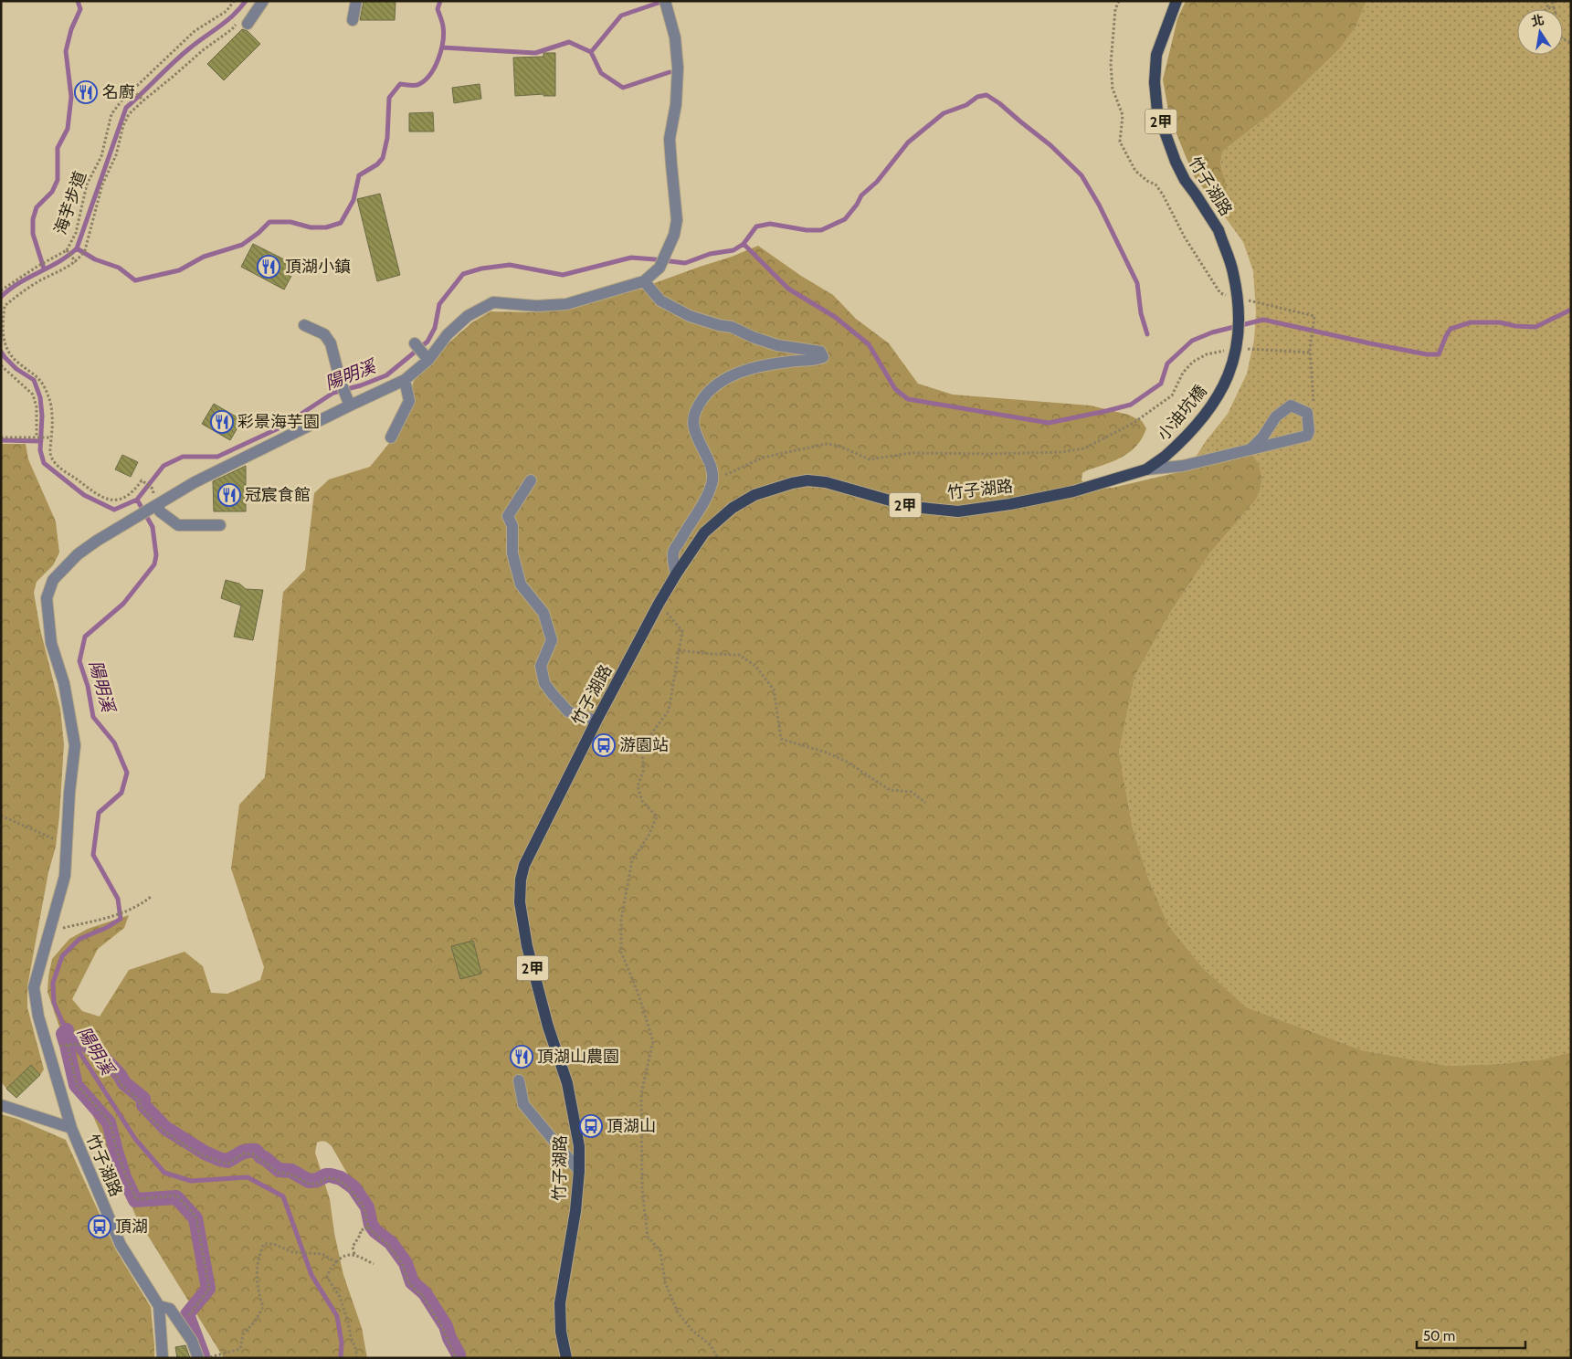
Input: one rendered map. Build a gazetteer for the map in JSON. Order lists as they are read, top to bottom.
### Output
{
  "streets": {
    "main road": ["2甲", "竹子湖路", "小油坑橋"],
    "path": ["海芋步道"]
  },
  "crossings": [
    ["竹子湖路", "小油坑橋"]
  ],
  "water": ["陽明溪"],
  "places": {
    "restaurant": [
      "名廚",
      "頂湖小鎮",
      "彩景海芋園",
      "冠宸食館",
      "頂湖山農園"
    ],
    "bus stop": ["游園站", "頂湖山", "頂湖"]
  },
  "scale_bar": "50 m",
  "north": "top"
}
